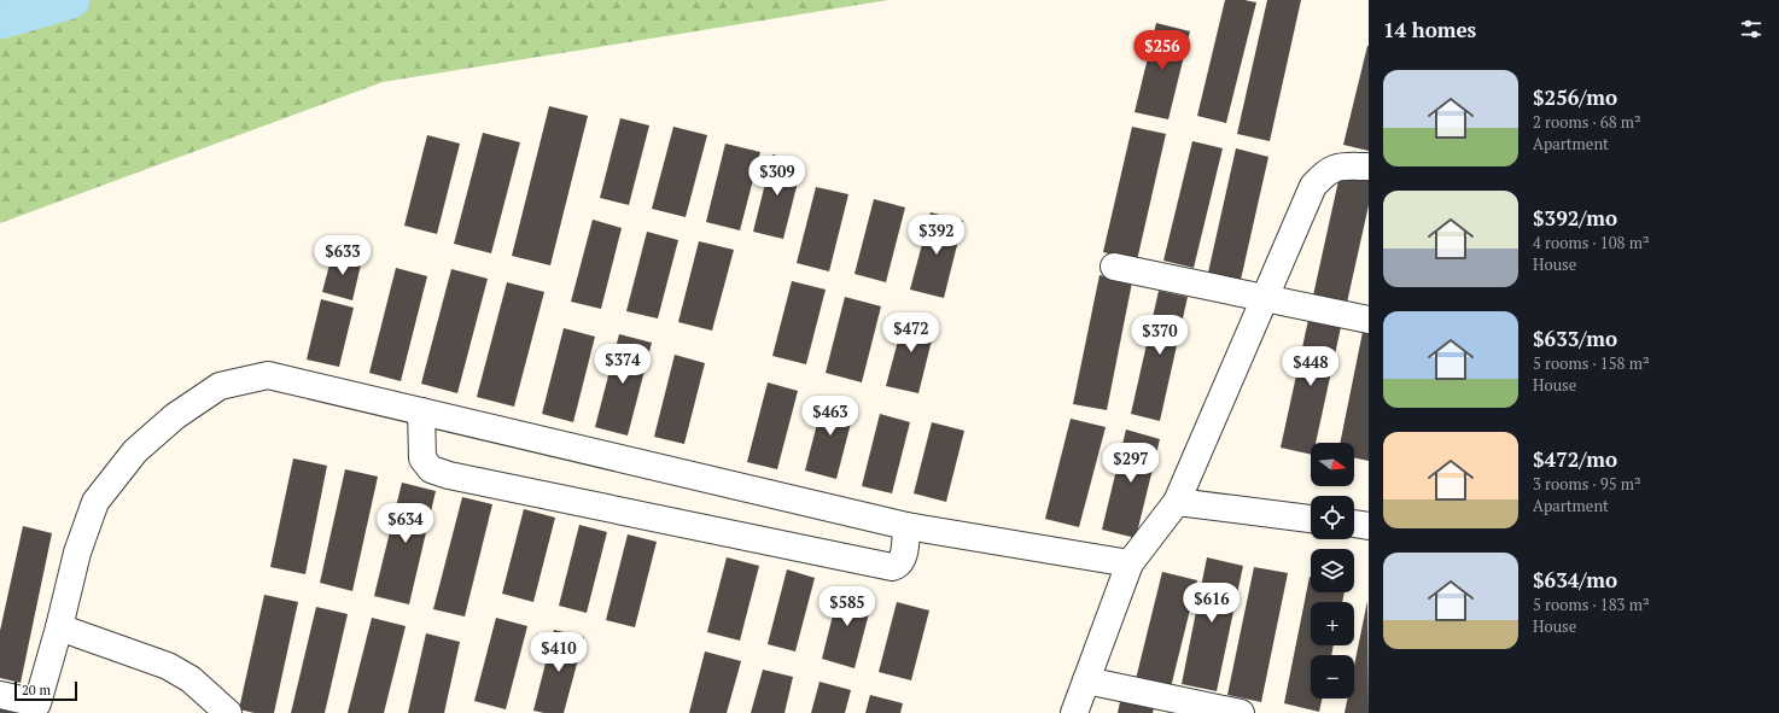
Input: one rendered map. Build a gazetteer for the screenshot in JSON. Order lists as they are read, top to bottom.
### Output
{
  "scale_bar": "20 m",
  "north": "right",
  "page": {
    "heading": "14 homes",
    "price": [
      "$256",
      "$309",
      "$392",
      "$633",
      "$472",
      "$370",
      "$374",
      "$448",
      "$463",
      "$297",
      "$634",
      "$616",
      "$585",
      "$410"
    ],
    "list": [
      {
        "name": "$256/mo",
        "note": "2 rooms · 68 m² · Apartment"
      },
      {
        "name": "$392/mo",
        "note": "4 rooms · 108 m² · House"
      },
      {
        "name": "$633/mo",
        "note": "5 rooms · 158 m² · House"
      },
      {
        "name": "$472/mo",
        "note": "3 rooms · 95 m² · Apartment"
      },
      {
        "name": "$634/mo",
        "note": "5 rooms · 183 m² · House"
      }
    ],
    "map_buttons": ["+", "−"],
    "scale": "20 m"
  }
}
